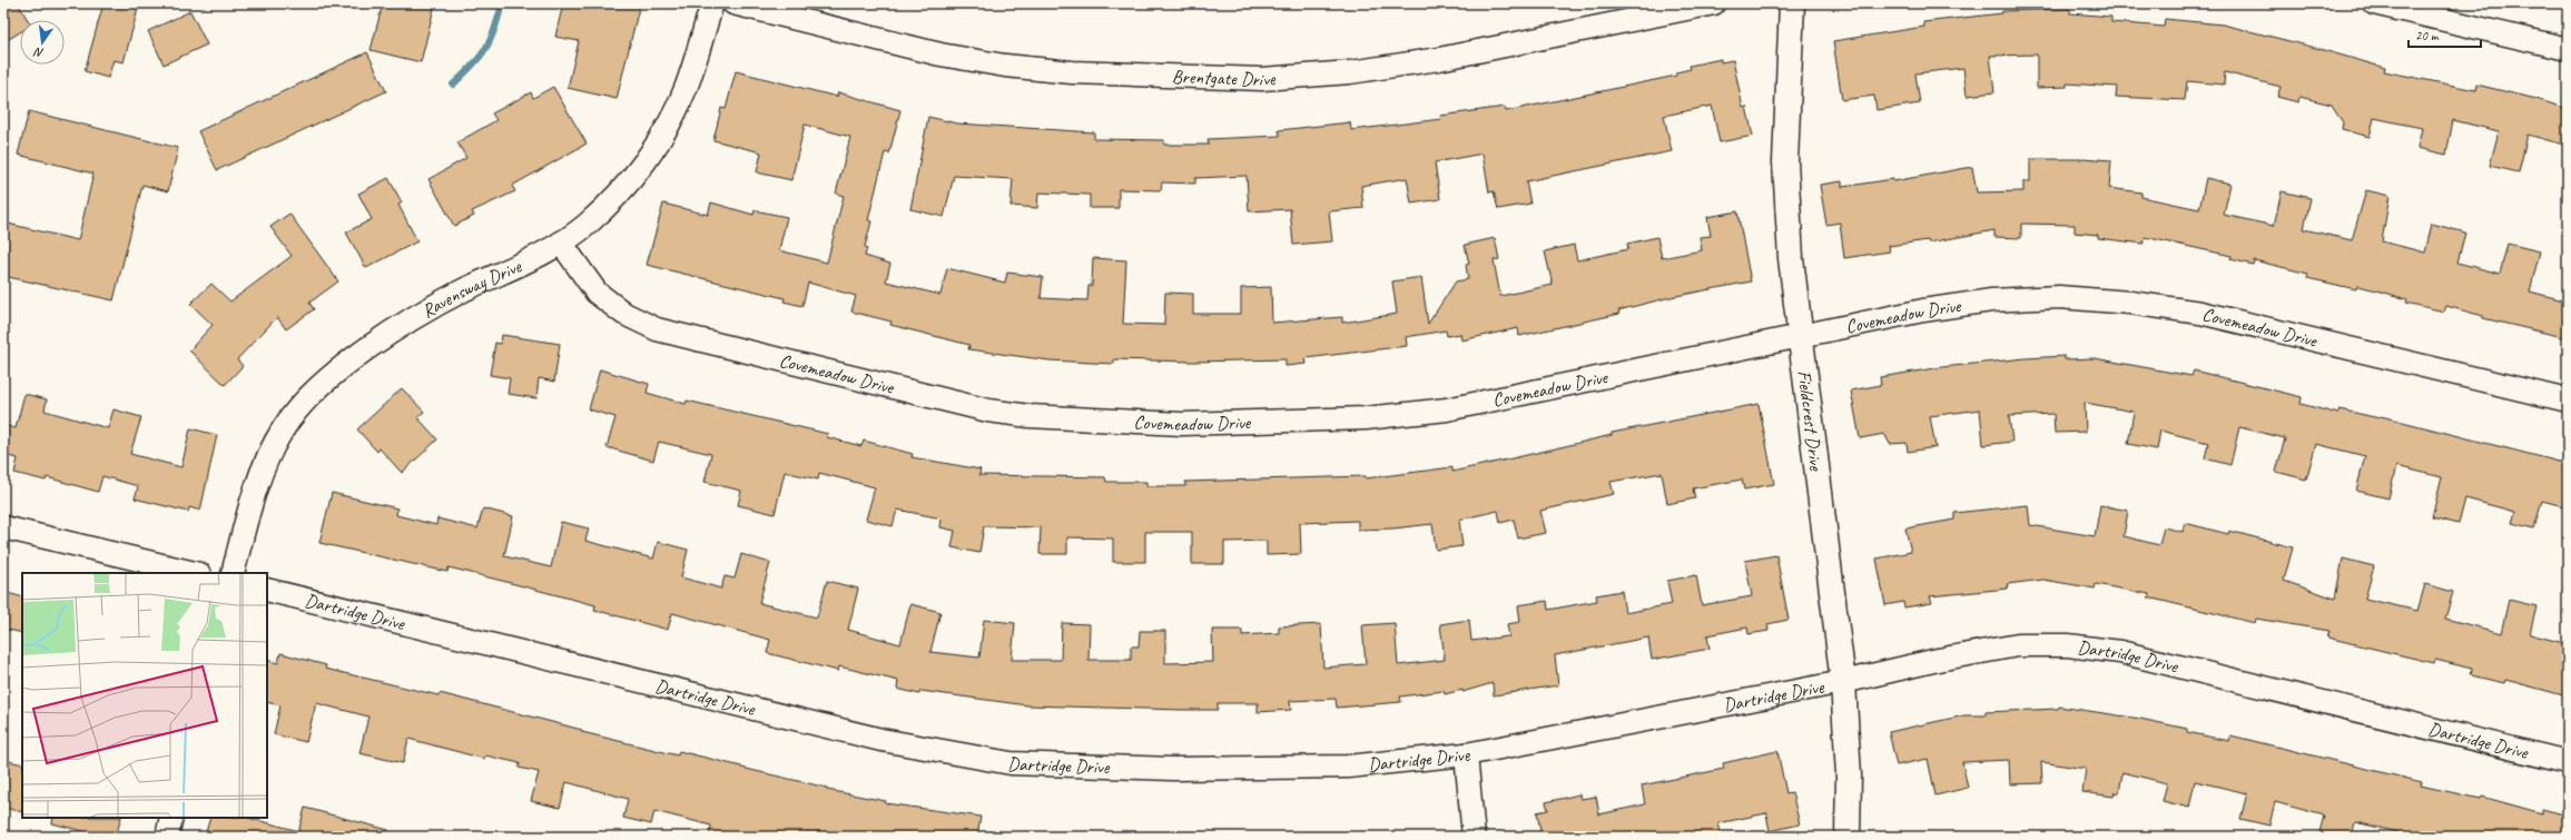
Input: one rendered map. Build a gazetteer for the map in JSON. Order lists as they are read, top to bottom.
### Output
{
  "streets": {
    "street": [
      "Brentgate Drive",
      "Ravensway Drive",
      "Covemeadow Drive",
      "Fieldcrest Drive",
      "Dartridge Drive"
    ]
  },
  "crossings": [
    ["Ravensway Drive", "Covemeadow Drive"],
    ["Covemeadow Drive", "Fieldcrest Drive"],
    ["Fieldcrest Drive", "Dartridge Drive"]
  ],
  "scale_bar": "20 m",
  "north": "bottom"
}
